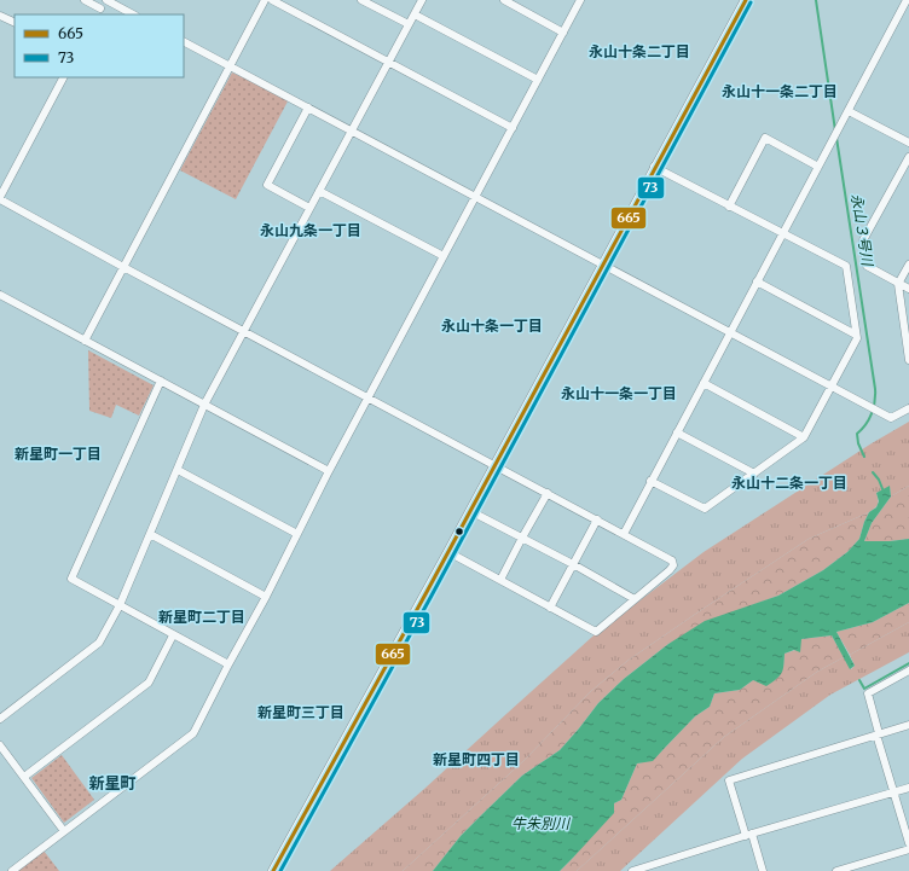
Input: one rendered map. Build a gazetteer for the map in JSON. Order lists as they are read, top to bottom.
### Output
{
  "districts": [
    "永山十条二丁目",
    "永山十一条二丁目",
    "永山九条一丁目",
    "永山十条一丁目",
    "永山十一条一丁目",
    "新星町一丁目",
    "永山十二条一丁目",
    "新星町二丁目",
    "新星町三丁目",
    "新星町四丁目",
    "新星町"
  ],
  "water": ["永山３号川", "牛朱別川"],
  "lines": ["transit line 665", "transit line 73"],
  "legend": ["665", "73"]
}
